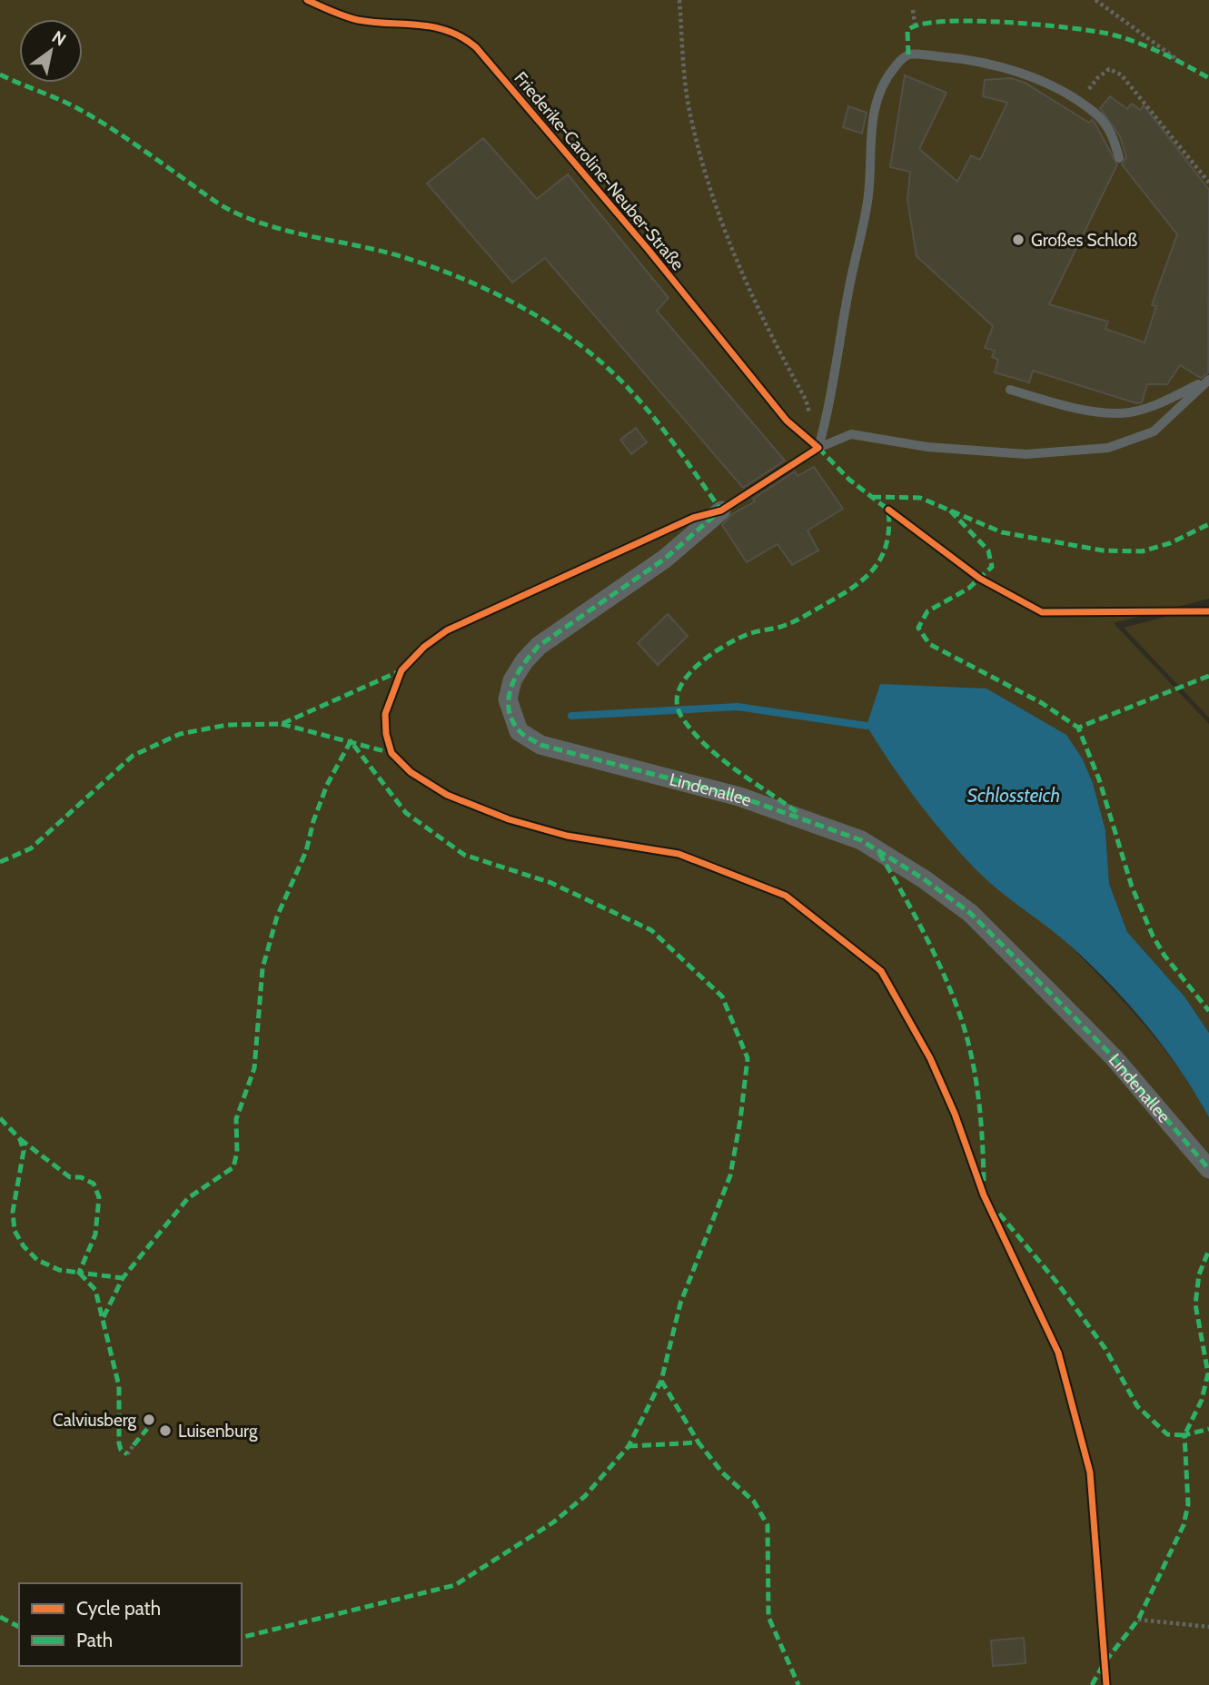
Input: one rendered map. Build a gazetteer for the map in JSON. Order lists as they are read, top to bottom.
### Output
{
  "streets": {
    "street": ["Lindenallee"],
    "lane": ["Friederike-Caroline-Neuber-Straße"]
  },
  "crossings": [
    ["Friederike-Caroline-Neuber-Straße", "Lindenallee"]
  ],
  "water": ["Schlossteich"],
  "places": ["Großes Schloß", "Calviusberg", "Luisenburg"],
  "legend": ["Cycle path", "Path"],
  "north": "top right"
}
